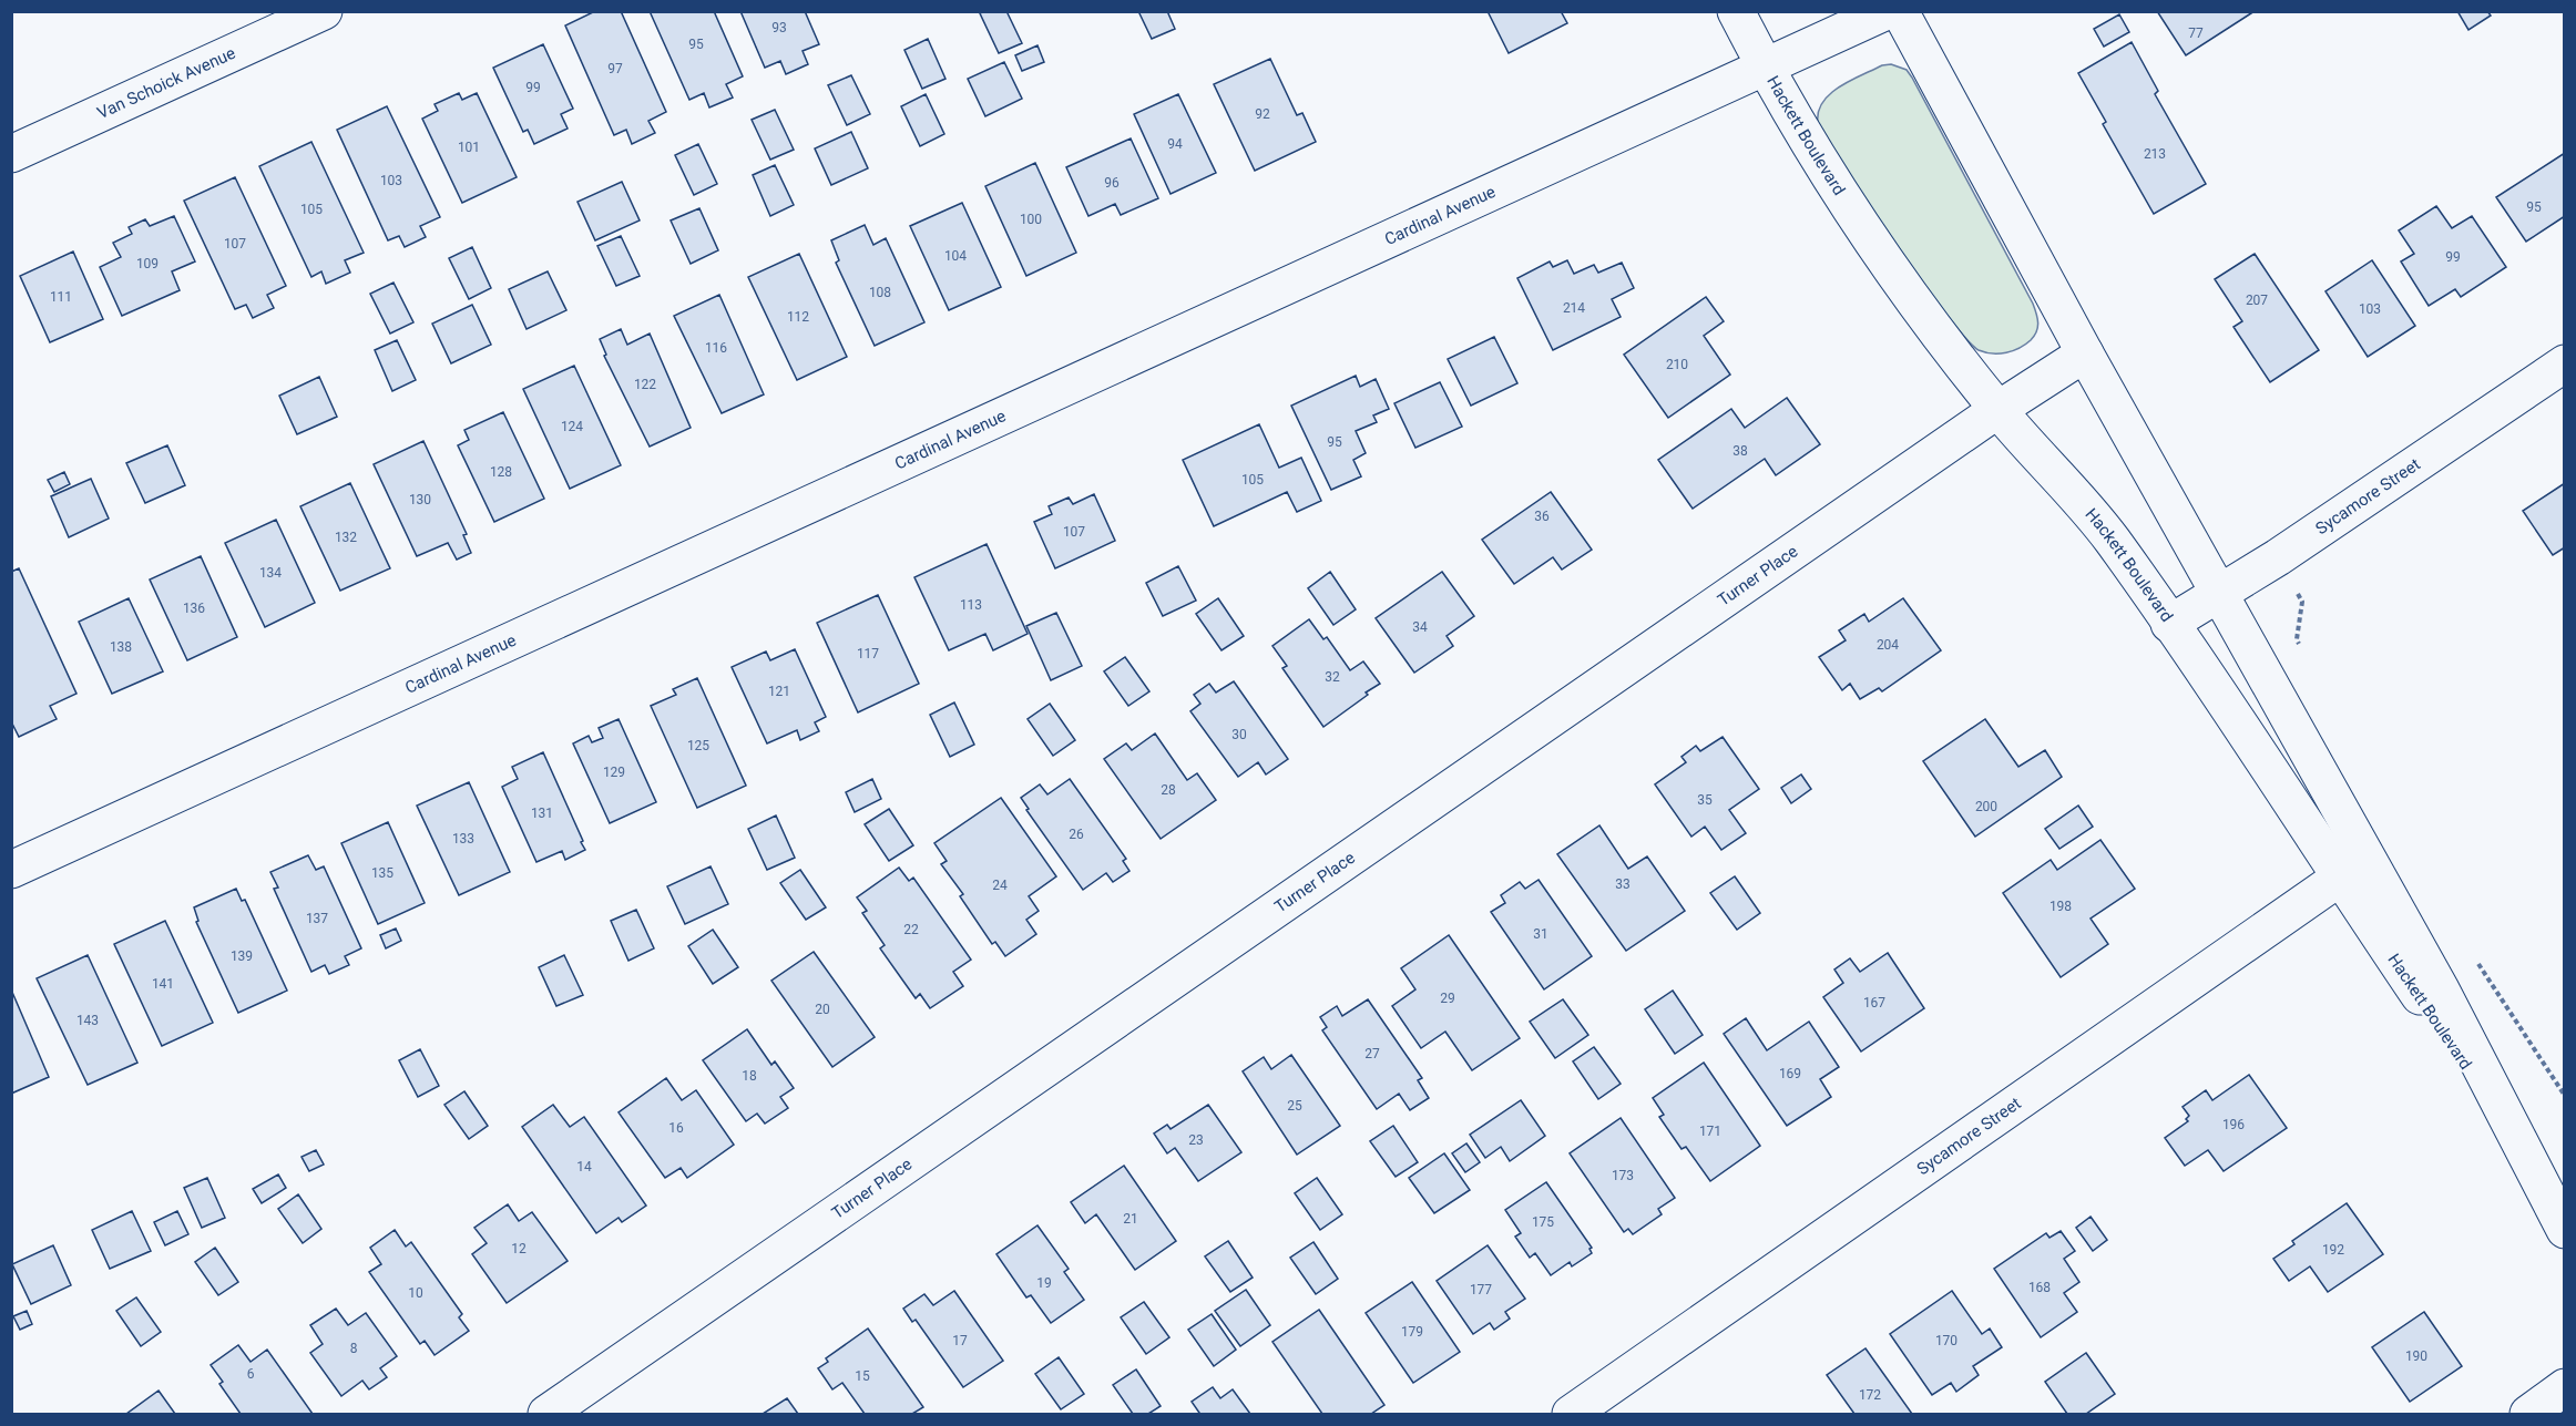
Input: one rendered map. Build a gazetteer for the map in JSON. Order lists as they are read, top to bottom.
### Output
{
  "streets": {
    "street": [
      "Van Schoick Avenue",
      "Hackett Boulevard",
      "Cardinal Avenue",
      "Sycamore Street",
      "Turner Place"
    ]
  },
  "crossings": [
    ["Hackett Boulevard", "Cardinal Avenue"],
    ["Hackett Boulevard", "Sycamore Street"],
    ["Hackett Boulevard", "Turner Place"]
  ],
  "house_numbers": [
    "93",
    "77",
    "95",
    "97",
    "99",
    "92",
    "94",
    "101",
    "213",
    "103",
    "96",
    "95",
    "105",
    "100",
    "107",
    "104",
    "99",
    "109",
    "108",
    "111",
    "207",
    "214",
    "103",
    "112",
    "116",
    "210",
    "122",
    "124",
    "95",
    "38",
    "128",
    "105",
    "130",
    "36",
    "107",
    "132",
    "134",
    "113",
    "136",
    "34",
    "204",
    "138",
    "117",
    "32",
    "121",
    "30",
    "125",
    "129",
    "28",
    "35",
    "200",
    "131",
    "26",
    "133",
    "135",
    "33",
    "24",
    "198",
    "137",
    "22",
    "31",
    "139",
    "141",
    "29",
    "167",
    "20",
    "143",
    "27",
    "169",
    "18",
    "25",
    "196",
    "16",
    "171",
    "23",
    "14",
    "173",
    "21",
    "175",
    "12",
    "192",
    "19",
    "168",
    "177",
    "10",
    "179",
    "17",
    "170",
    "8",
    "190",
    "6",
    "15",
    "172"
  ]
}
